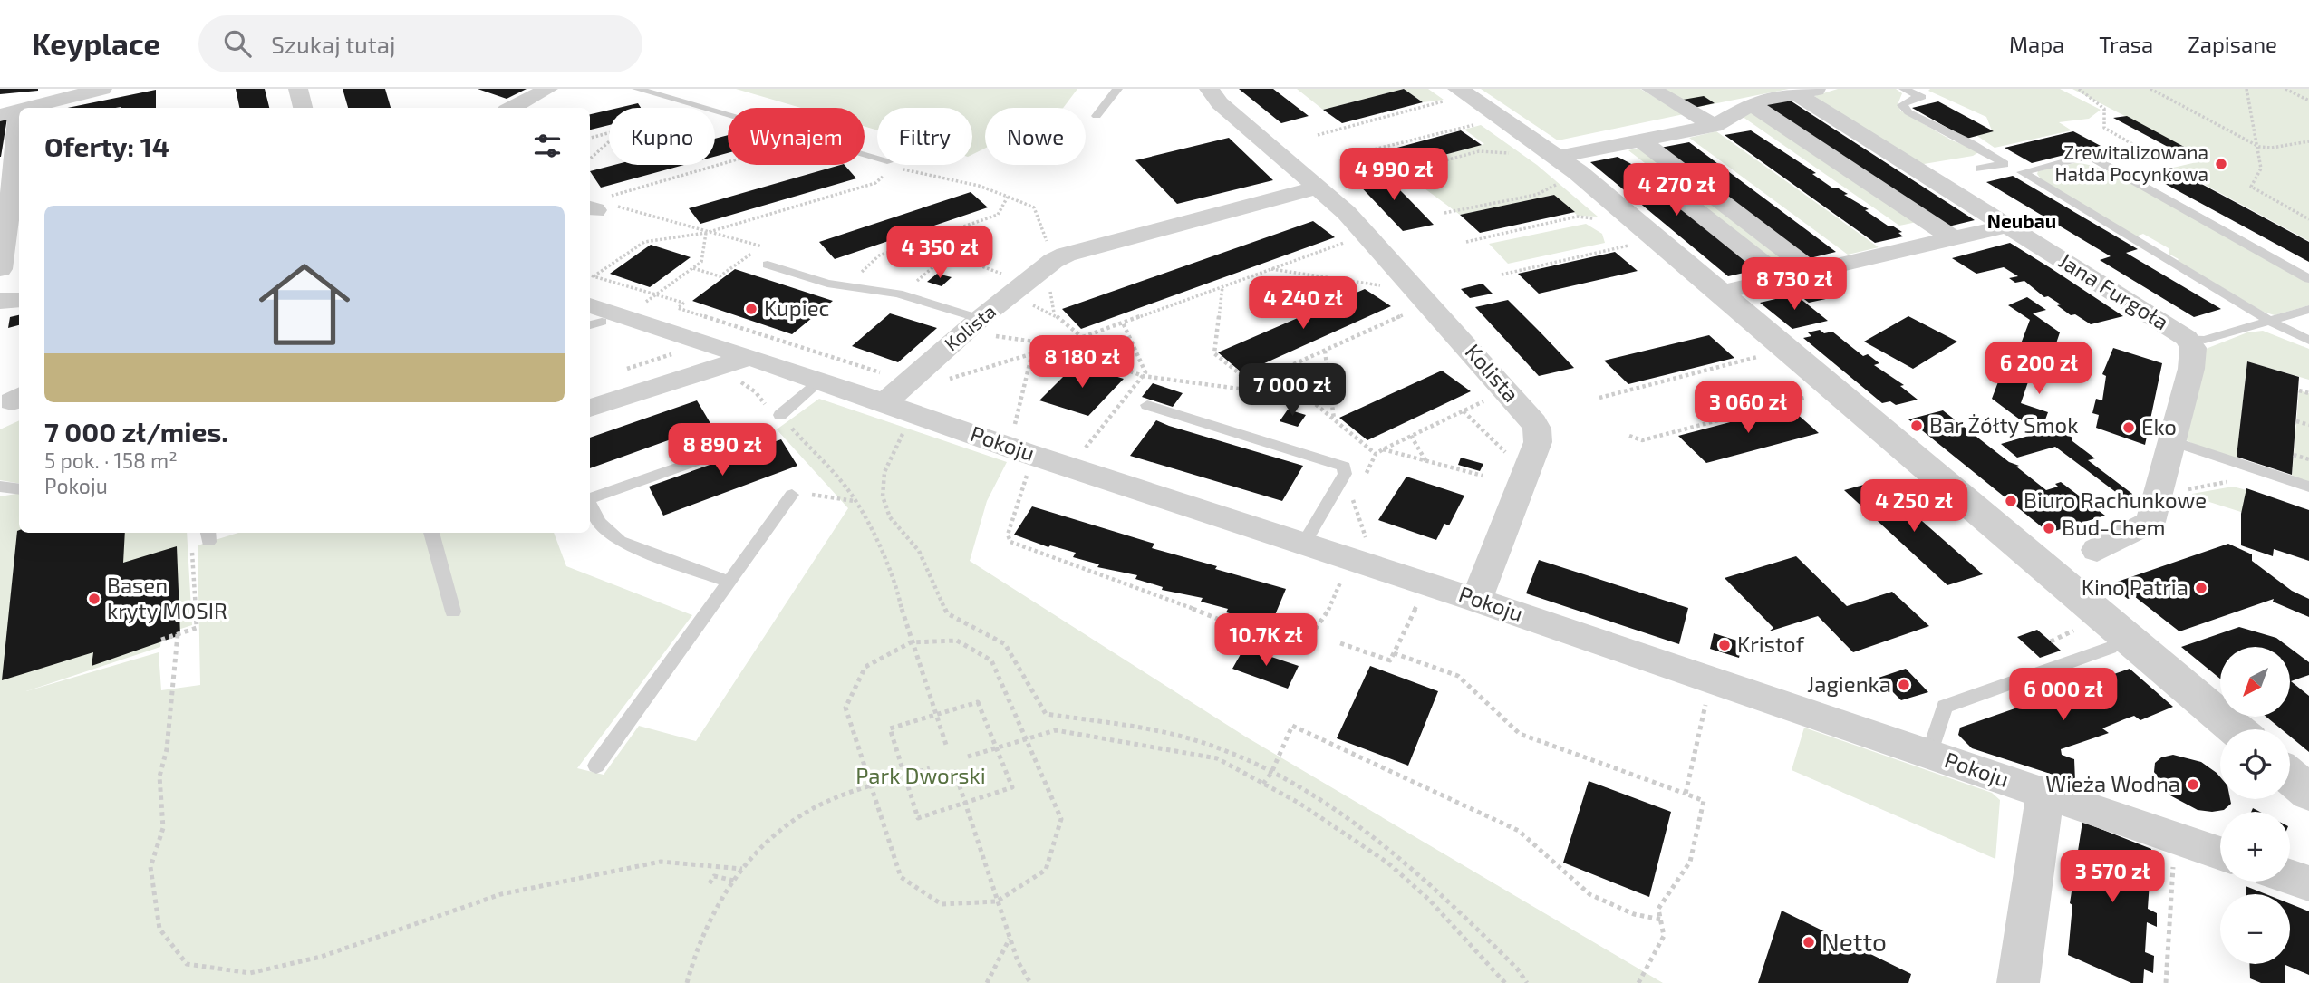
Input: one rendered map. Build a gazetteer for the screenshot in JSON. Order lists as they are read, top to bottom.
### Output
{
  "streets": {
    "street": ["Jana Furgoła", "Kolista", "Pokoju"]
  },
  "crossings": [
    ["Kolista", "Pokoju"]
  ],
  "districts": ["Neubau"],
  "parks": ["Park Dworski"],
  "places": [
    "Zrewitalizowana Hałda Pocynkowa",
    "Kupiec",
    "Bar Żółty Smok",
    "Eko",
    "Biuro Rachunkowe",
    "Bud-Chem",
    "Kino Patria",
    "Basen kryty MOSIR",
    "Kristof",
    "Jagienka",
    "Wieża Wodna",
    "Netto"
  ],
  "north": "bottom left",
  "page": {
    "header": "Keyplace",
    "search": "Szukaj tutaj",
    "nav": ["Mapa", "Trasa", "Zapisane"],
    "chip": [
      "Kupno",
      "Wynajem",
      "Filtry",
      "Nowe"
    ],
    "heading": "Oferty: 14",
    "price": [
      "4 990 zł",
      "4 270 zł",
      "4 350 zł",
      "8 730 zł",
      "4 240 zł",
      "8 180 zł",
      "6 200 zł",
      "7 000 zł",
      "3 060 zł",
      "8 890 zł",
      "4 250 zł",
      "10.7K zł",
      "6 000 zł",
      "3 570 zł"
    ],
    "list": [
      {
        "name": "7 000 zł/mies.",
        "note": "5 pok. · 158 m² · Pokoju"
      }
    ],
    "map_buttons": ["+", "−"]
  }
}
